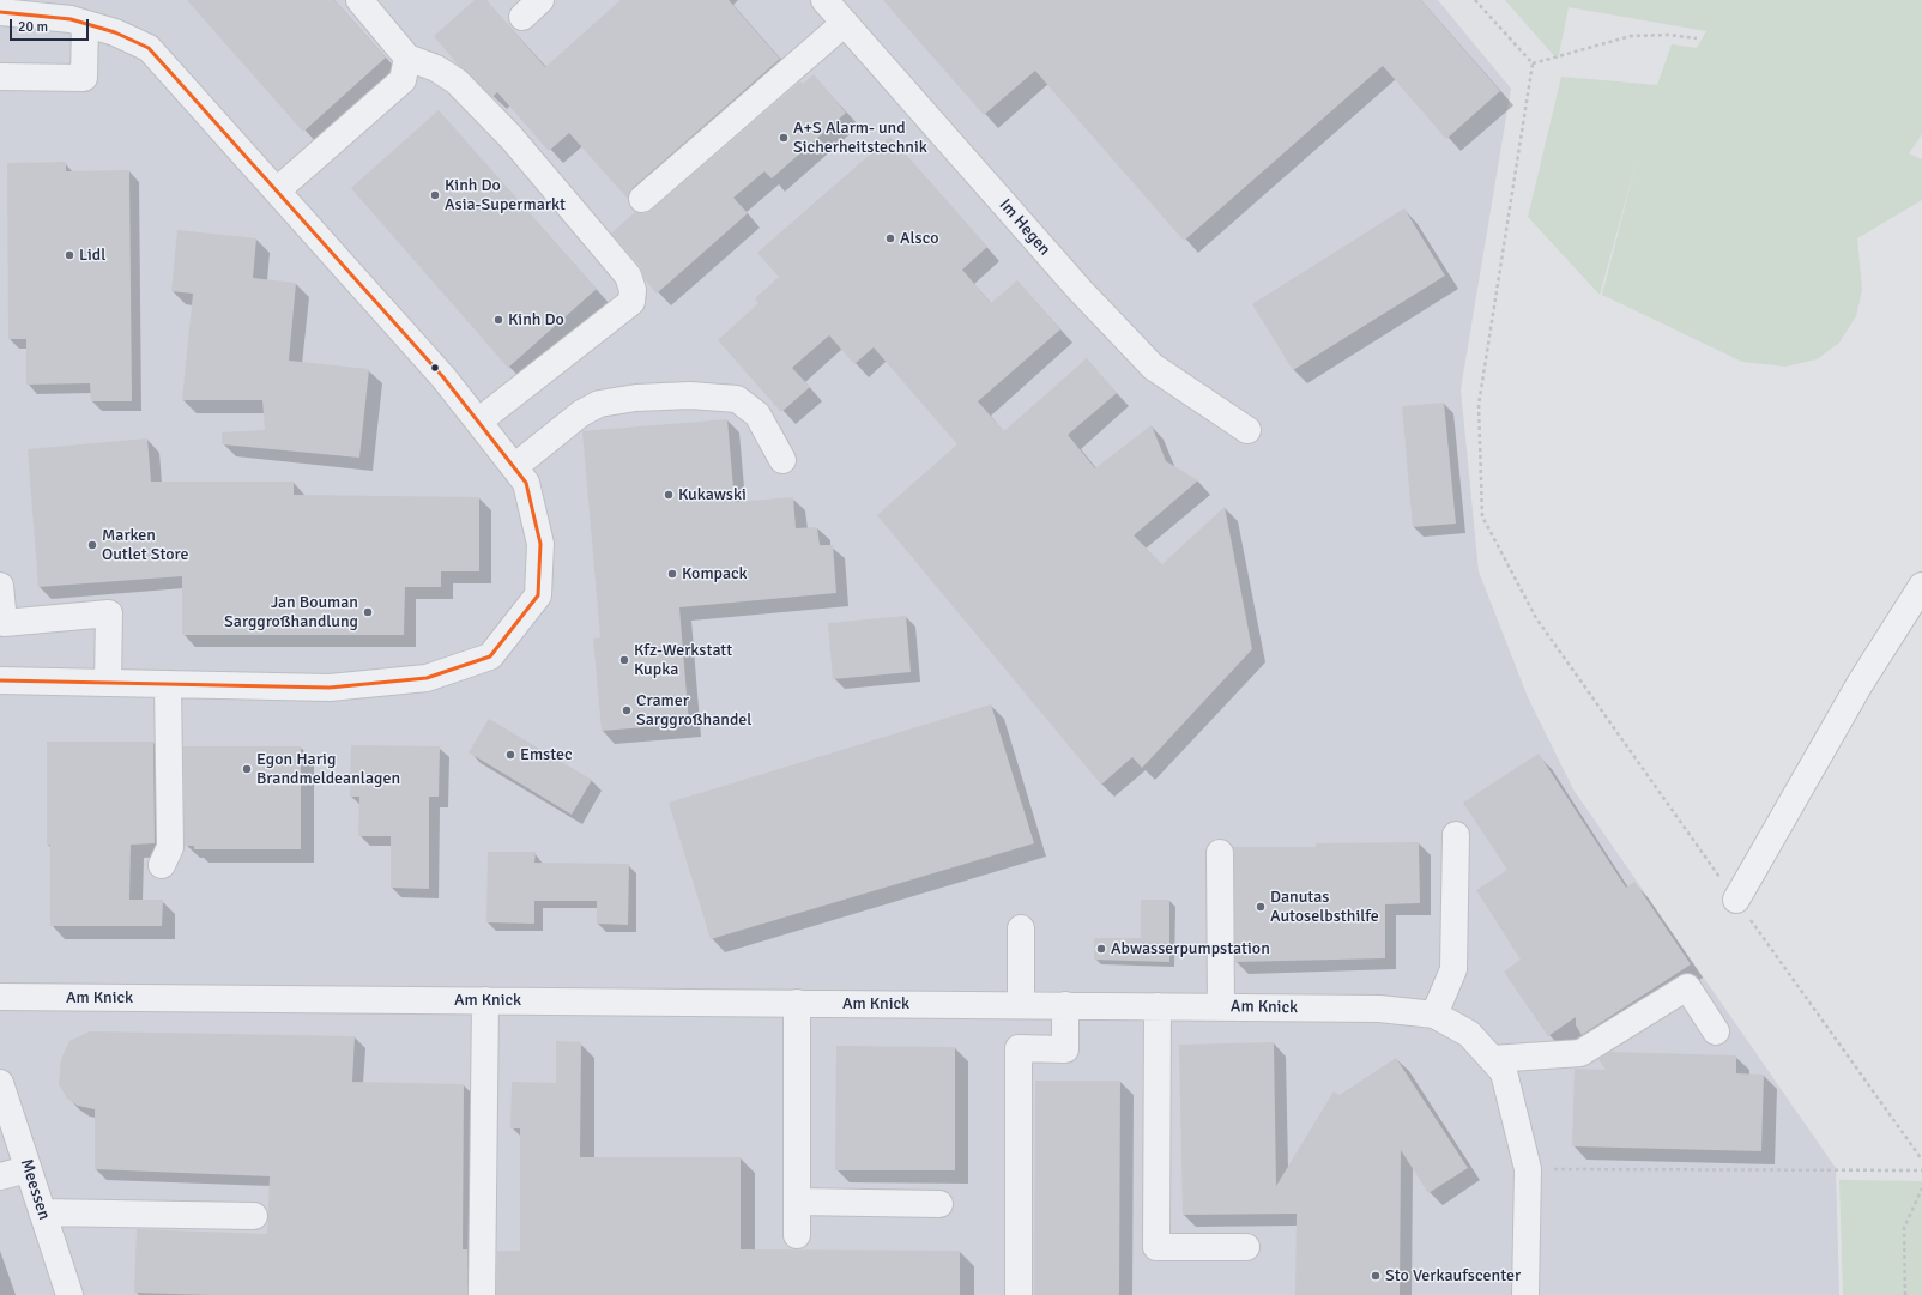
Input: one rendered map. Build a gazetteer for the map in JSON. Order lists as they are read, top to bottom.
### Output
{
  "streets": {
    "street": ["Im Hegen", "Am Knick", "Meessen"]
  },
  "places": [
    "A+S Alarm- und Sicherheitstechnik",
    "Kinh Do Asia-Supermarkt",
    "Alsco",
    "Lidl",
    "Kinh Do",
    "Kukawski",
    "Marken Outlet Store",
    "Kompack",
    "Jan Bouman Sarggroßhandlung",
    "Kfz-Werkstatt Kupka",
    "Cramer Sarggroßhandel",
    "Emstec",
    "Egon Harig Brandmeldeanlagen",
    "Danutas Autoselbsthilfe",
    "Abwasserpumpstation",
    "Sto Verkaufscenter"
  ],
  "scale_bar": "20 m"
}
